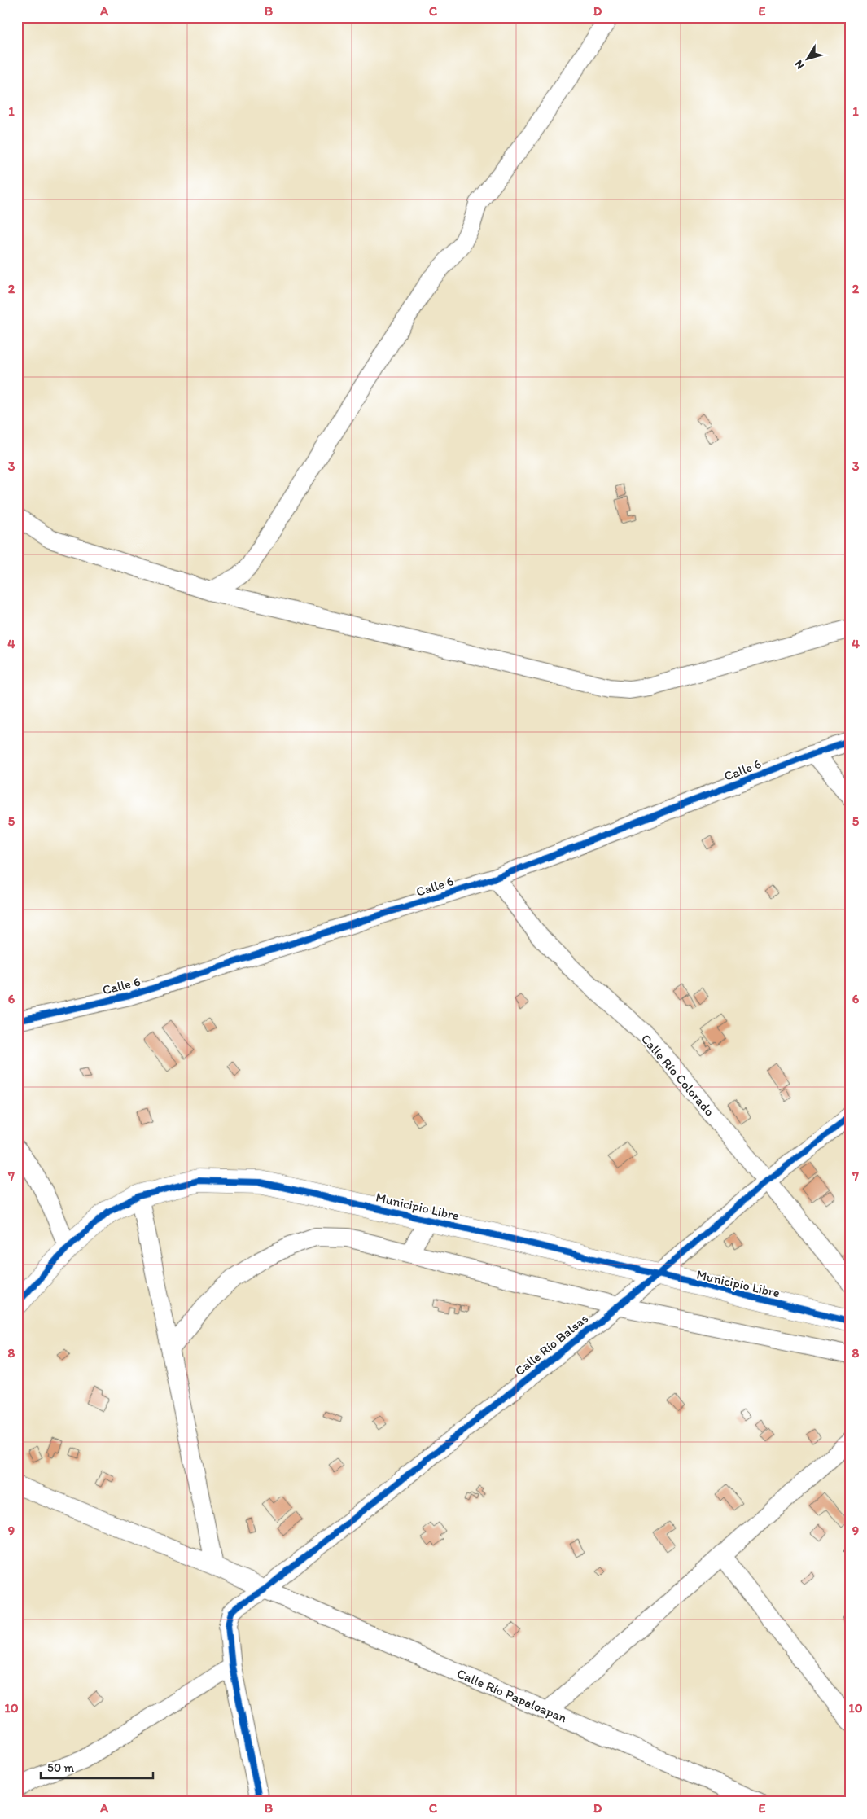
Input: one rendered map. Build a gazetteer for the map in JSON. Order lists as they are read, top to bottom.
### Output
{
  "streets": {
    "street": [
      "Calle 6",
      "Calle Río Colorado",
      "Municipio Libre",
      "Calle Río Balsas",
      "Calle Río Papaloapan"
    ]
  },
  "crossings": [
    ["Calle 6", "Calle Río Colorado"],
    ["Calle Río Colorado", "Calle Río Balsas"],
    ["Municipio Libre", "Calle Río Balsas"],
    ["Calle Río Balsas", "Calle Río Papaloapan"]
  ],
  "scale_bar": "50 m",
  "north": "bottom left",
  "grid": {
    "columns": [
      "A",
      "B",
      "C",
      "D",
      "E"
    ],
    "rows": [
      "1",
      "2",
      "3",
      "4",
      "5",
      "6",
      "7",
      "8",
      "9",
      "10"
    ]
  }
}
